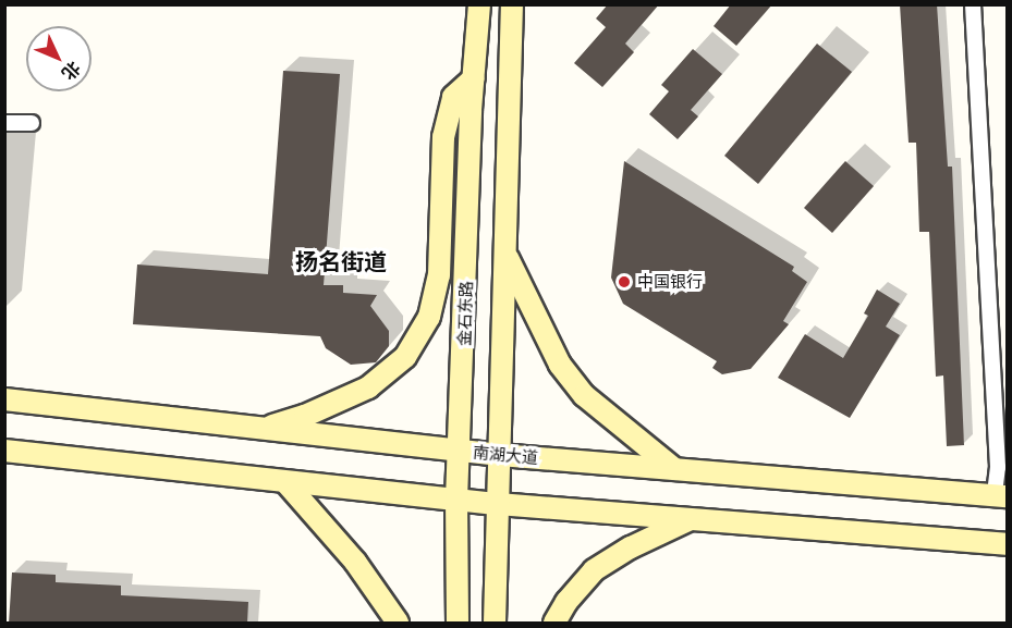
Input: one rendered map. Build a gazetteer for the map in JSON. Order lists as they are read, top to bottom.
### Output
{
  "streets": {
    "main road": ["金石东路", "南湖大道"]
  },
  "crossings": [
    ["金石东路", "南湖大道"]
  ],
  "districts": ["扬名街道"],
  "places": ["中国银行"],
  "north": "bottom right"
}
